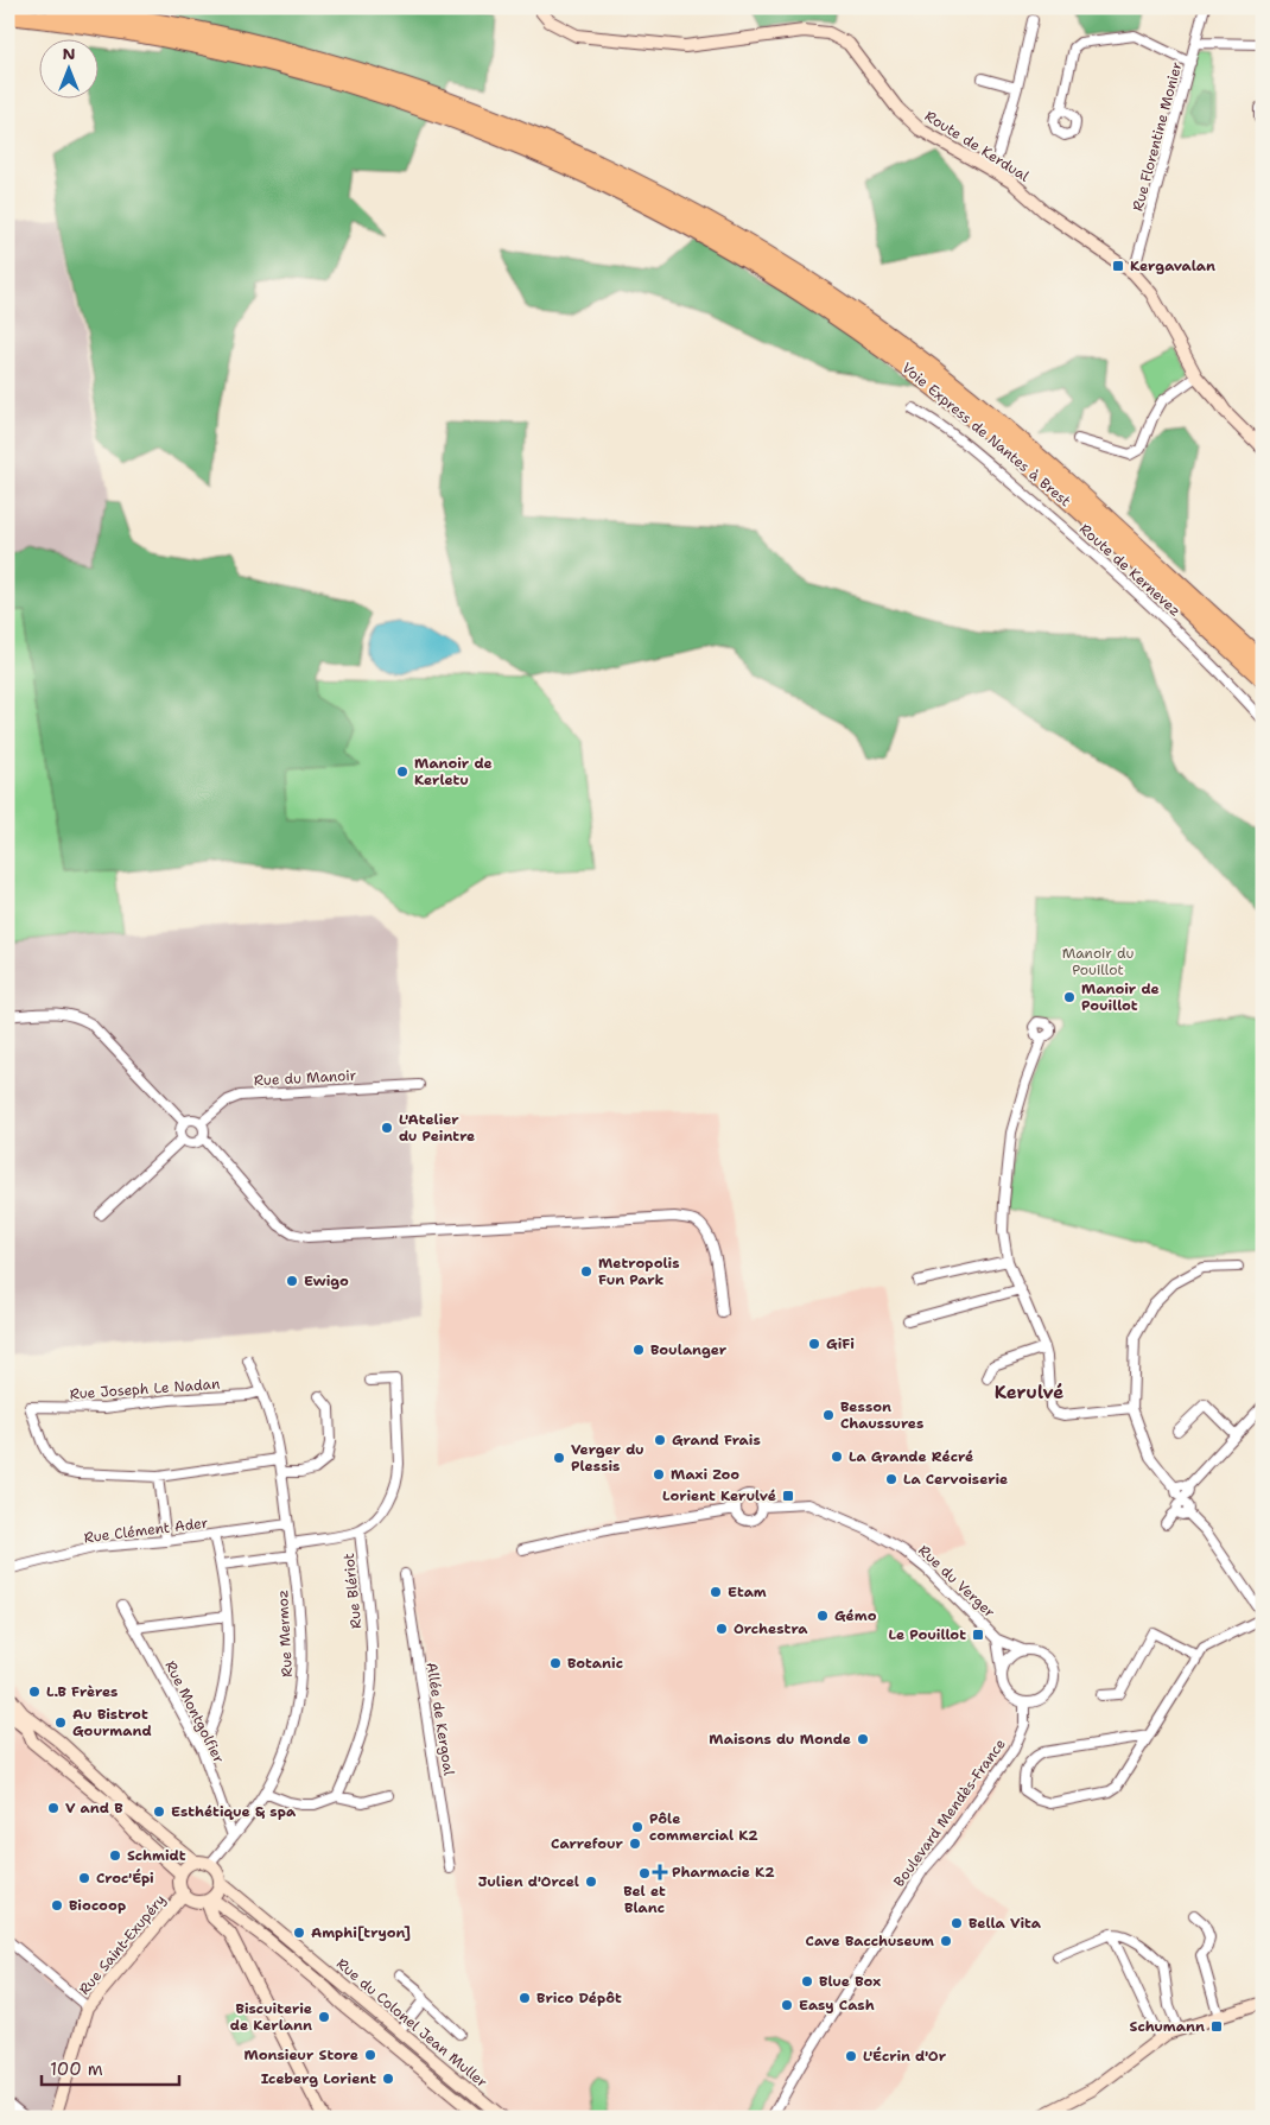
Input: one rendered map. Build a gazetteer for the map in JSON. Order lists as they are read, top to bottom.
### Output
{
  "streets": {
    "highway": ["Voie Express de Nantes à Brest"],
    "main road": ["Route de Kerdual", "Rue Saint-Exupéry", "Rue du Colonel Jean Muller"],
    "street": [
      "Rue Florentine Monier",
      "Route de Kernevez",
      "Rue du Manoir",
      "Rue Joseph Le Nadan",
      "Rue Clément Ader",
      "Rue du Verger",
      "Rue Blériot",
      "Rue Mermoz",
      "Rue Montgolfier",
      "Allée de Kergoal",
      "Boulevard Mendès-France"
    ]
  },
  "crossings": [
    ["Rue Florentine Monier", "Route de Kerdual"],
    ["Rue Joseph Le Nadan", "Rue Mermoz"],
    ["Rue Clément Ader", "Rue Mermoz"],
    ["Rue Mermoz", "Rue Montgolfier"],
    ["Rue Mermoz", "Rue Saint-Exupéry"],
    ["Rue Mermoz", "Rue du Colonel Jean Muller"],
    ["Rue Saint-Exupéry", "Rue du Colonel Jean Muller"]
  ],
  "districts": ["Kerulvé"],
  "parks": ["Manoir du Pouillot"],
  "places": {
    "transit": [
      "Kergavalan",
      "Lorient Kerulvé",
      "Le Pouillot",
      "Schumann"
    ],
    "other": [
      "Manoir de Kerletu",
      "Manoir de Pouillot",
      "L'Atelier du Peintre",
      "Metropolis Fun Park",
      "Ewigo",
      "GiFi",
      "Boulanger",
      "Besson Chaussures",
      "Grand Frais",
      "La Grande Récré",
      "Verger du Plessis",
      "Maxi Zoo",
      "La Cervoiserie",
      "Etam",
      "Gémo",
      "Orchestra",
      "Botanic",
      "L.B Frères",
      "Au Bistrot Gourmand",
      "Maisons du Monde",
      "V and B",
      "Esthétique & spa",
      "Pôle commercial K2",
      "Carrefour",
      "Schmidt",
      "Bel et Blanc",
      "Croc'Épi",
      "Julien d'Orcel",
      "Biocoop",
      "Bella Vita",
      "Amphi[tryon]",
      "Cave Bacchuseum",
      "Blue Box",
      "Brico Dépôt",
      "Easy Cash",
      "Biscuiterie de Kerlann",
      "Monsieur Store",
      "L'Écrin d'Or",
      "Iceberg Lorient"
    ],
    "health": ["Pharmacie K2"]
  },
  "scale_bar": "100 m",
  "north": "top"
}
